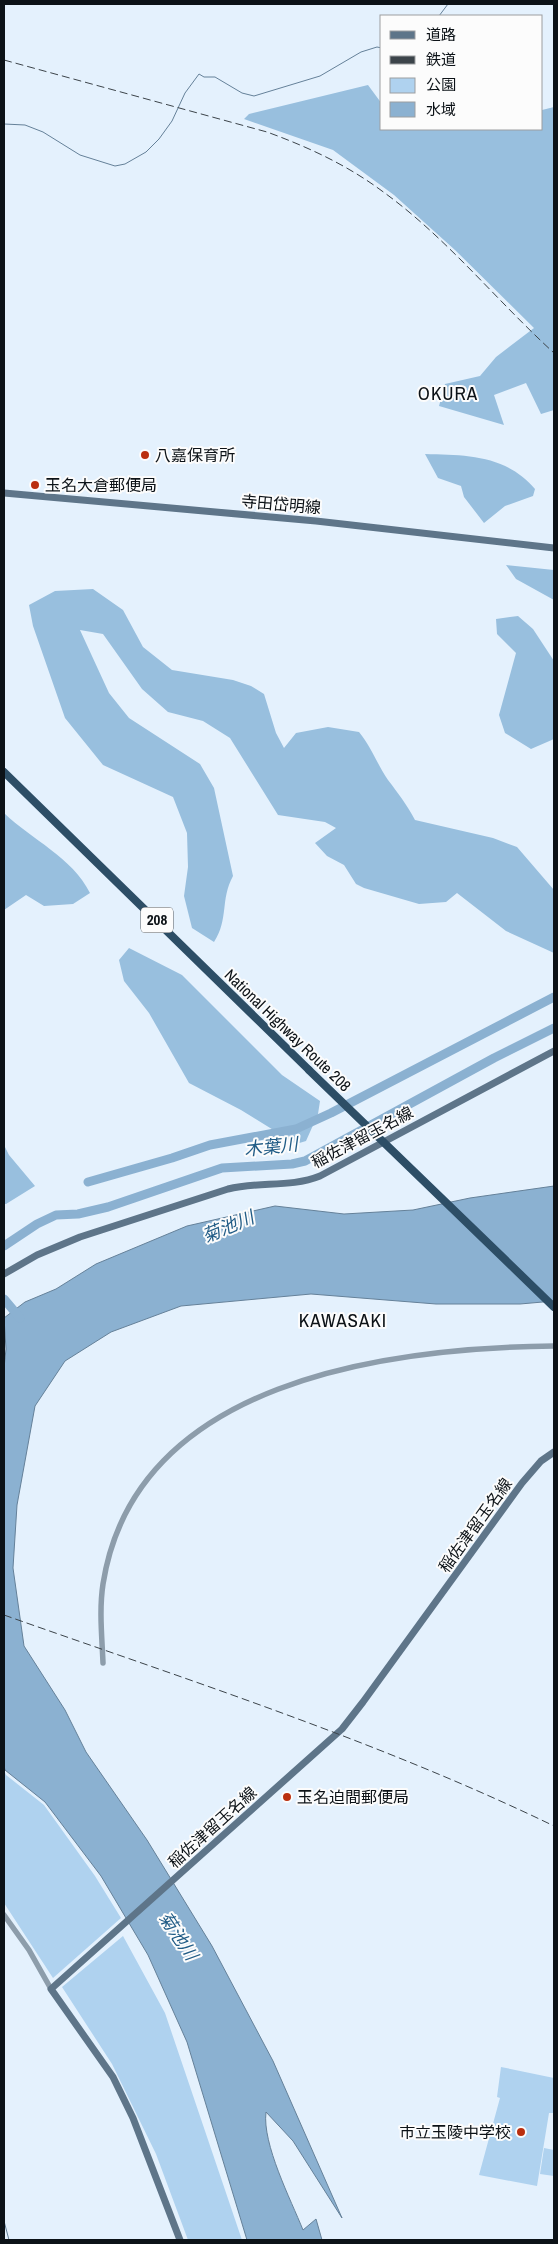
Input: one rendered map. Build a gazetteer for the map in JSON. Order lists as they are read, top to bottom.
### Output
{
  "streets": {
    "highway": ["208", "National Highway Route 208"],
    "main road": ["寺田岱明線", "稲佐津留玉名線"]
  },
  "districts": ["OKURA", "KAWASAKI"],
  "water": ["木葉川", "菊池川"],
  "places": [
    "八嘉保育所",
    "玉名大倉郵便局",
    "玉名迫間郵便局",
    "市立玉陵中学校"
  ],
  "legend": [
    "道路",
    "鉄道",
    "公園",
    "水域"
  ]
}
